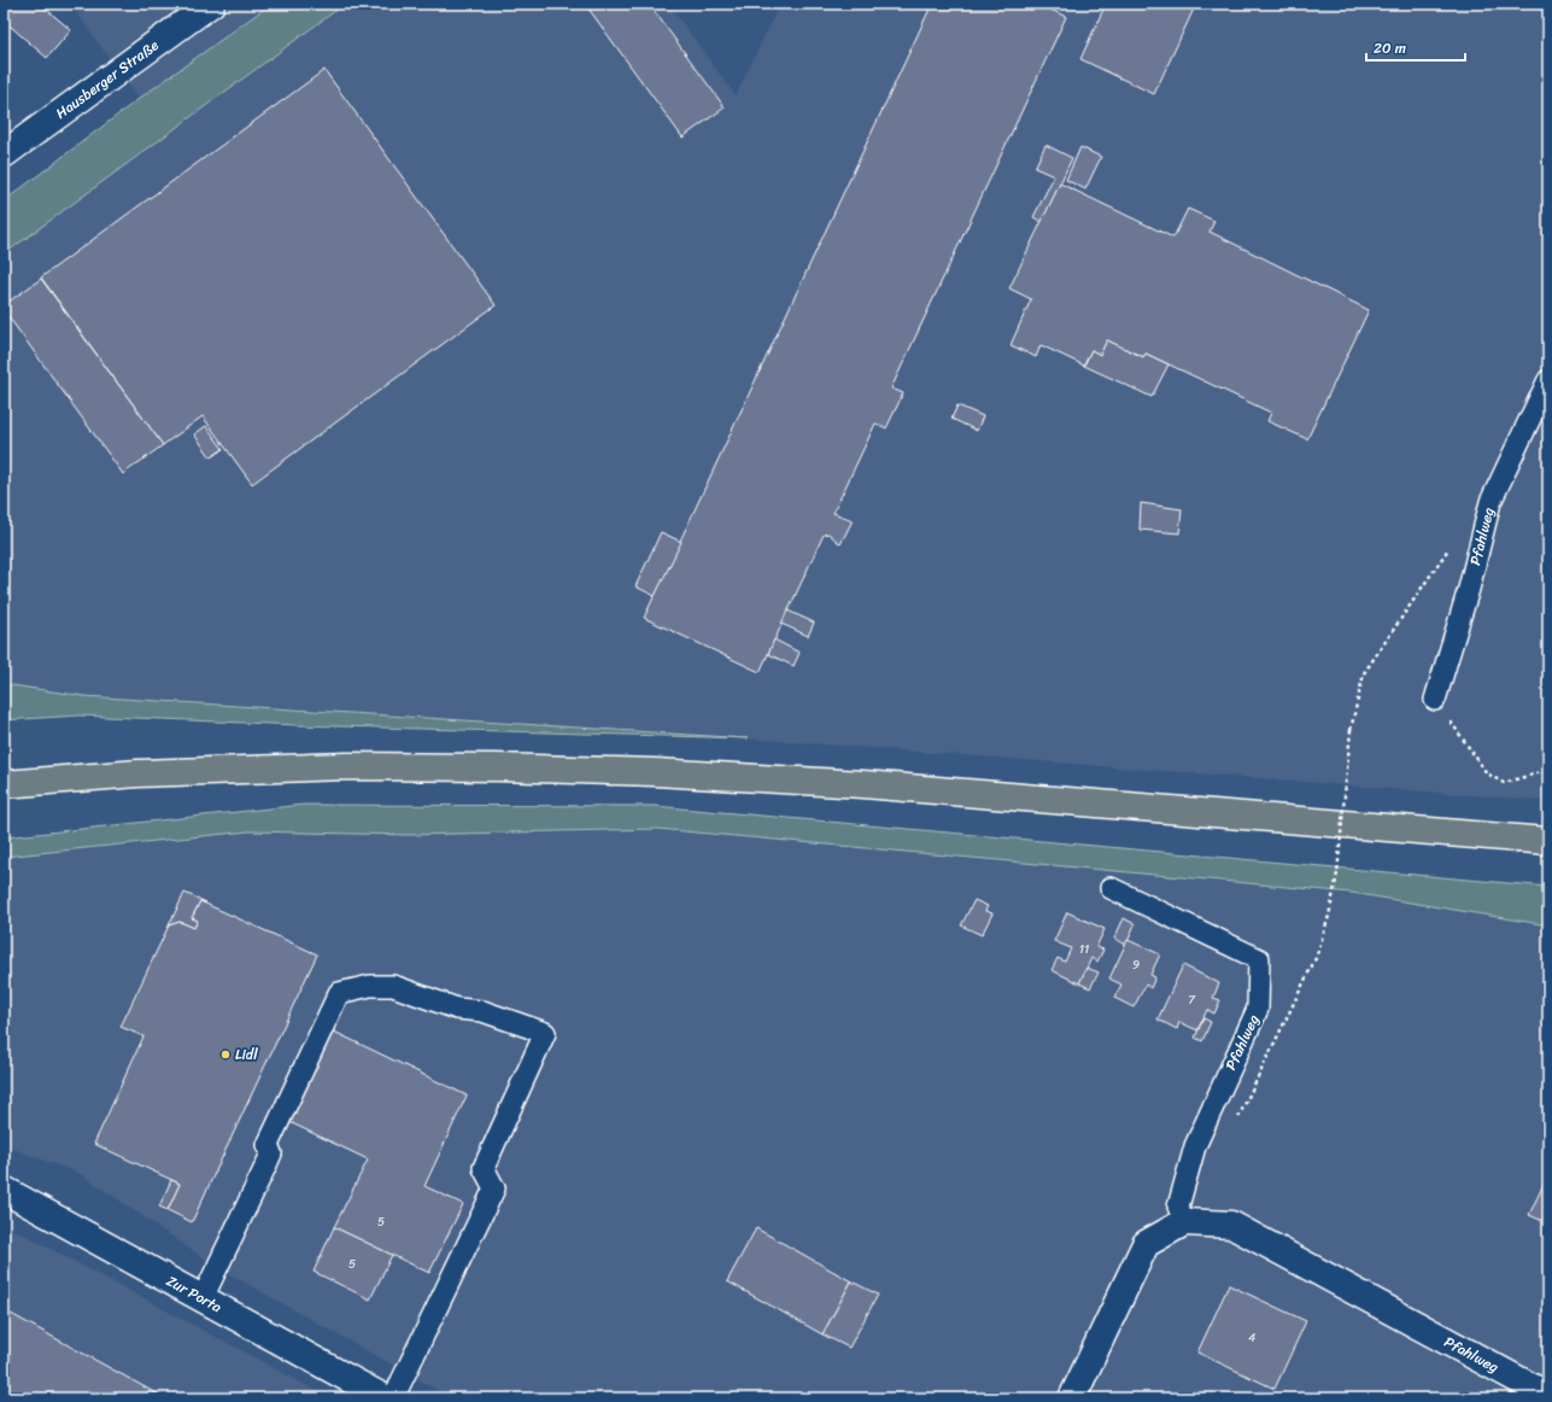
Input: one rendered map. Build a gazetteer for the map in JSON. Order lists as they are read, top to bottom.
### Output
{
  "streets": {
    "main road": ["Hausberger Straße", "Pfahlweg", "Zur Porta"]
  },
  "places": ["Lidl"],
  "house_numbers": [
    "11",
    "9",
    "7",
    "5",
    "5",
    "4"
  ],
  "scale_bar": "20 m"
}
